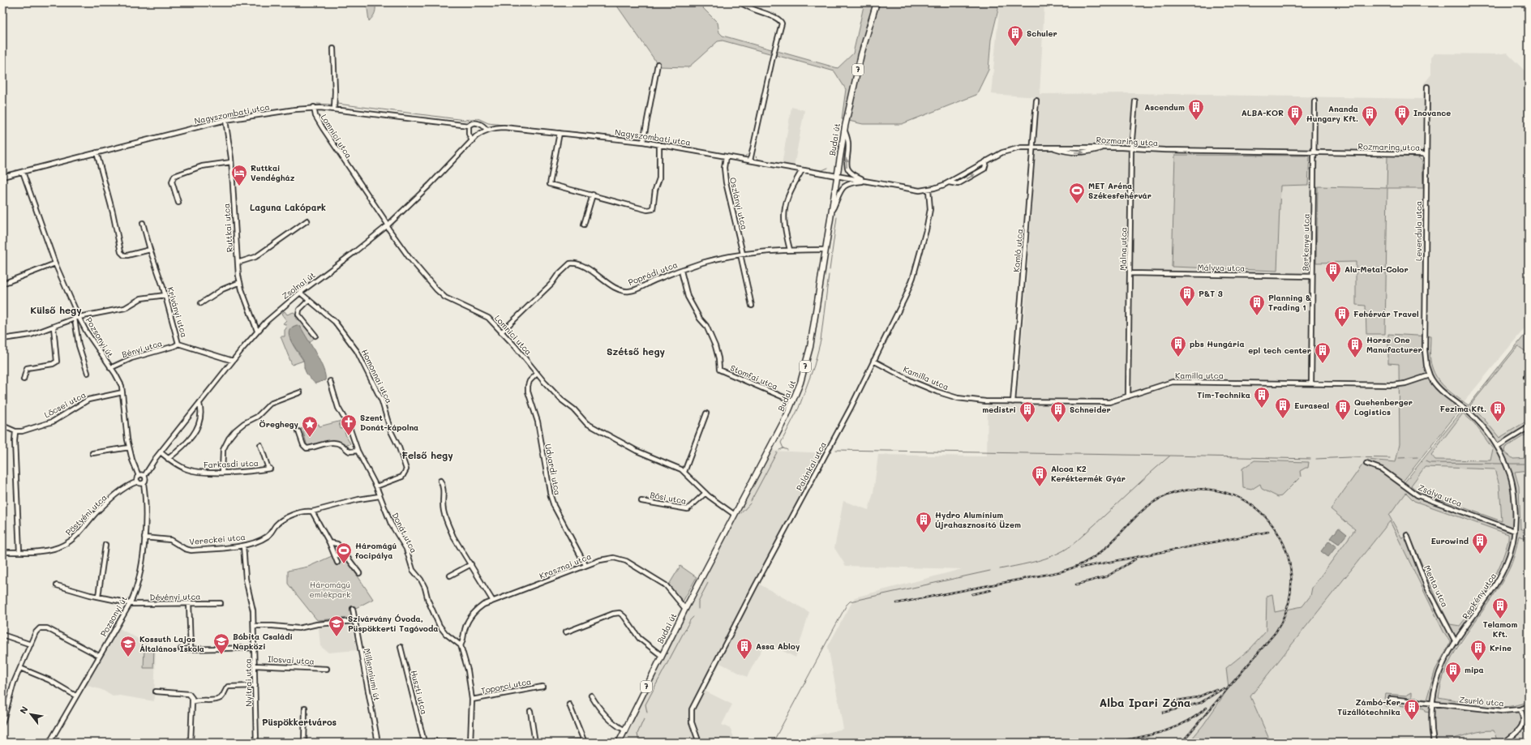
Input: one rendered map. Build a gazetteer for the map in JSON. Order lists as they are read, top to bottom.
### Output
{
  "streets": {
    "main road": ["7", "Budai út"],
    "street": [
      "Nagyszombati utca",
      "Lomnici utca",
      "Rozmaring utca",
      "Oszlányi utca",
      "Ruttkai utca",
      "Levendula utca",
      "Berkenye utca",
      "Málna utca",
      "Komló utca",
      "Mályva utca",
      "Poprádi utca",
      "Zsolnai út",
      "Kriványi utca",
      "Pozsonyi út",
      "Bényi utca",
      "Kamilla utca",
      "Homonnai utca",
      "Stomfai utca",
      "Lőcsei utca",
      "Farkasdi utca",
      "Palánkai utca",
      "Udvardi utca",
      "Zsálya utca",
      "Bősi utca",
      "Pöstyéni utca",
      "Donát utca",
      "Vereckei utca",
      "Krasznai utca",
      "Menta utca",
      "Repkény utca",
      "Dévényi utca",
      "Ilosvai utca",
      "Millenniumi út",
      "Nyitrai utca",
      "Toporci utca",
      "Huszti utca",
      "Zsurló utca"
    ]
  },
  "crossings": [
    ["Nagyszombati utca", "Lomnici utca"],
    ["Nagyszombati utca", "Budai út"],
    ["Nagyszombati utca", "Oszlányi utca"],
    ["Nagyszombati utca", "Ruttkai utca"],
    ["Nagyszombati utca", "Zsolnai út"],
    ["Nagyszombati utca", "Pozsonyi út"],
    ["Lomnici utca", "Budai út"],
    ["Lomnici utca", "Poprádi utca"],
    ["Lomnici utca", "Zsolnai út"],
    ["Lomnici utca", "Udvardi utca"],
    ["Lomnici utca", "Bősi utca"],
    ["Budai út", "Poprádi utca"],
    ["Budai út", "Stomfai utca"],
    ["Budai út", "Krasznai utca"],
    ["Rozmaring utca", "Levendula utca"],
    ["Rozmaring utca", "Berkenye utca"],
    ["Rozmaring utca", "Málna utca"],
    ["Rozmaring utca", "Komló utca"],
    ["Oszlányi utca", "Poprádi utca"],
    ["Ruttkai utca", "Zsolnai út"],
    ["Levendula utca", "Kamilla utca"],
    ["Levendula utca", "Repkény utca"],
    ["Berkenye utca", "Mályva utca"],
    ["Berkenye utca", "Kamilla utca"],
    ["Málna utca", "Mályva utca"],
    ["Málna utca", "Kamilla utca"],
    ["Komló utca", "Kamilla utca"],
    ["Poprádi utca", "Stomfai utca"],
    ["Zsolnai út", "Kriványi utca"],
    ["Zsolnai út", "Pozsonyi út"],
    ["Zsolnai út", "Homonnai utca"],
    ["Zsolnai út", "Farkasdi utca"],
    ["Zsolnai út", "Pöstyéni utca"],
    ["Kriványi utca", "Bényi utca"],
    ["Pozsonyi út", "Bényi utca"],
    ["Pozsonyi út", "Lőcsei utca"],
    ["Pozsonyi út", "Pöstyéni utca"],
    ["Pozsonyi út", "Vereckei utca"],
    ["Pozsonyi út", "Dévényi utca"],
    ["Kamilla utca", "Palánkai utca"],
    ["Kamilla utca", "Repkény utca"],
    ["Homonnai utca", "Donát utca"],
    ["Udvardi utca", "Krasznai utca"],
    ["Zsálya utca", "Repkény utca"],
    ["Donát utca", "Vereckei utca"],
    ["Donát utca", "Krasznai utca"],
    ["Vereckei utca", "Nyitrai utca"],
    ["Menta utca", "Repkény utca"],
    ["Repkény utca", "Zsurló utca"],
    ["Ilosvai utca", "Nyitrai utca"]
  ],
  "districts": [
    "Laguna Lakópark",
    "Külső hegy",
    "Szétső hegy",
    "Felső hegy",
    "Alba Ipari Zóna",
    "Püspökkertváros"
  ],
  "parks": ["Háromágú emlékpark"],
  "places": {
    "building": [
      "Schuler",
      "Ascendum",
      "ALBA-KOR",
      "Inovance",
      "Ananda Hungary Kft.",
      "Alu-Metal-Color",
      "P&T 3",
      "Planning & Trading 1",
      "Fehérvár Travel",
      "pbs Hungária",
      "Horse One Manufacturer",
      "epl tech center",
      "Tim-Technika",
      "Euraseal",
      "Quehenberger Logistics",
      "Fezima Kft.",
      "medistri",
      "Schneider",
      "Alcoa K2 Keréktermék Gyár",
      "Hydro Alumínium Újrahasznosító Üzem",
      "Eurowind",
      "Telamom Kft.",
      "Assa Abloy",
      "Krine",
      "mipa",
      "Zámbó-Ker Tűzállótechnika"
    ],
    "hotel": ["Ruttkai Vendégház"],
    "sports": ["MET Aréna Székesfehérvár", "Háromágú focipálya"],
    "church": ["Szent Donát-kápolna"],
    "place": ["Öreghegy"],
    "school or university": ["Szivárvány Óvoda, Püspökkerti Tagóvoda", "Bóbita Családi Napközi", "Kossuth Lajos Általános Iskola"]
  },
  "north": "top left"
}
